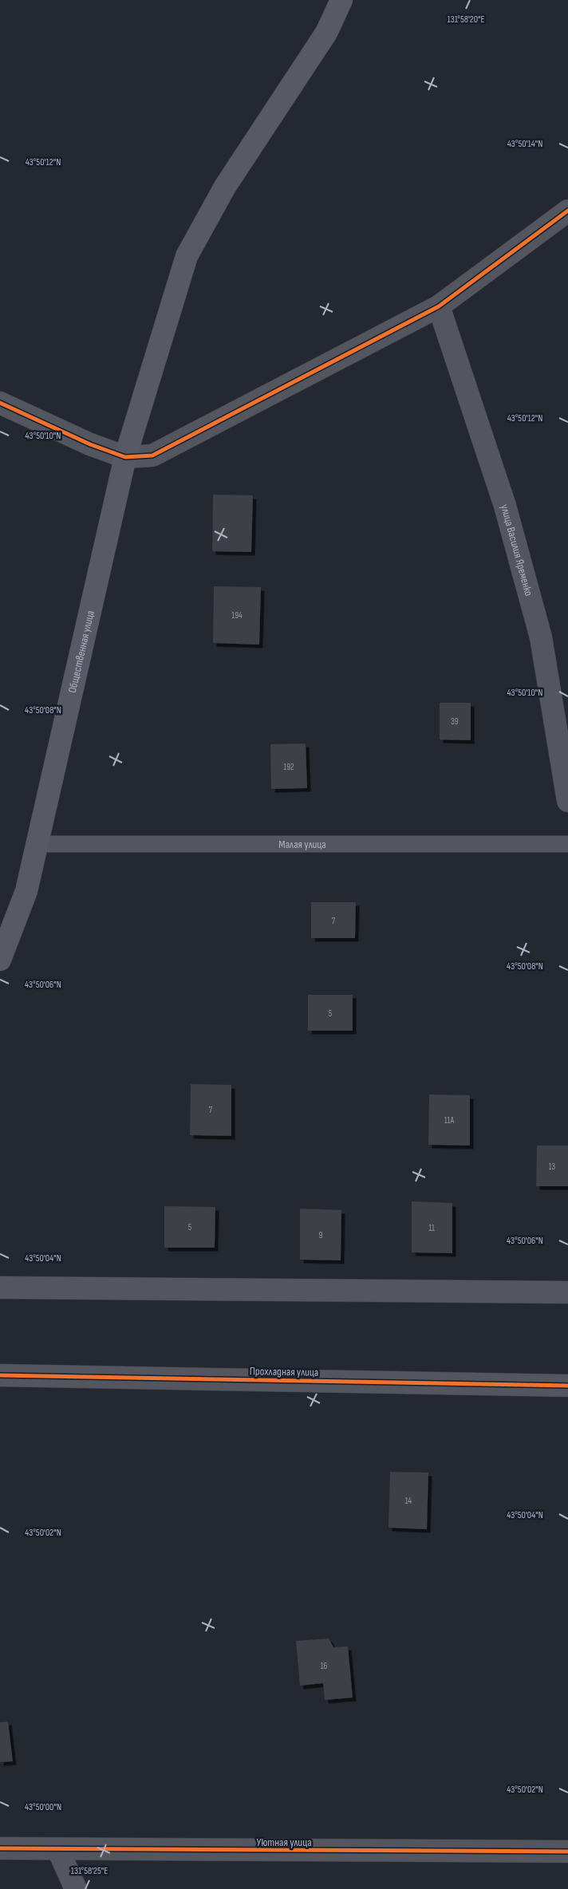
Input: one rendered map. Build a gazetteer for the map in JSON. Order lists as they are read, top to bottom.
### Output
{
  "streets": {
    "main road": ["Общественная улица"],
    "street": ["улица Василия Яременко", "Прохладная улица", "Уютная улица"],
    "lane": ["Малая улица"]
  },
  "crossings": [
    ["Общественная улица", "Малая улица"]
  ],
  "house_numbers": [
    "194",
    "39",
    "192",
    "7",
    "5",
    "7",
    "11А",
    "13",
    "5",
    "11",
    "9",
    "14",
    "16"
  ],
  "coordinates": [
    "131°58'20\"E",
    "43°50'14\"N",
    "43°50'12\"N",
    "43°50'10\"N",
    "43°50'08\"N",
    "43°50'06\"N",
    "43°50'04\"N",
    "43°50'02\"N",
    "43°50'00\"N",
    "131°58'25\"E"
  ]
}
